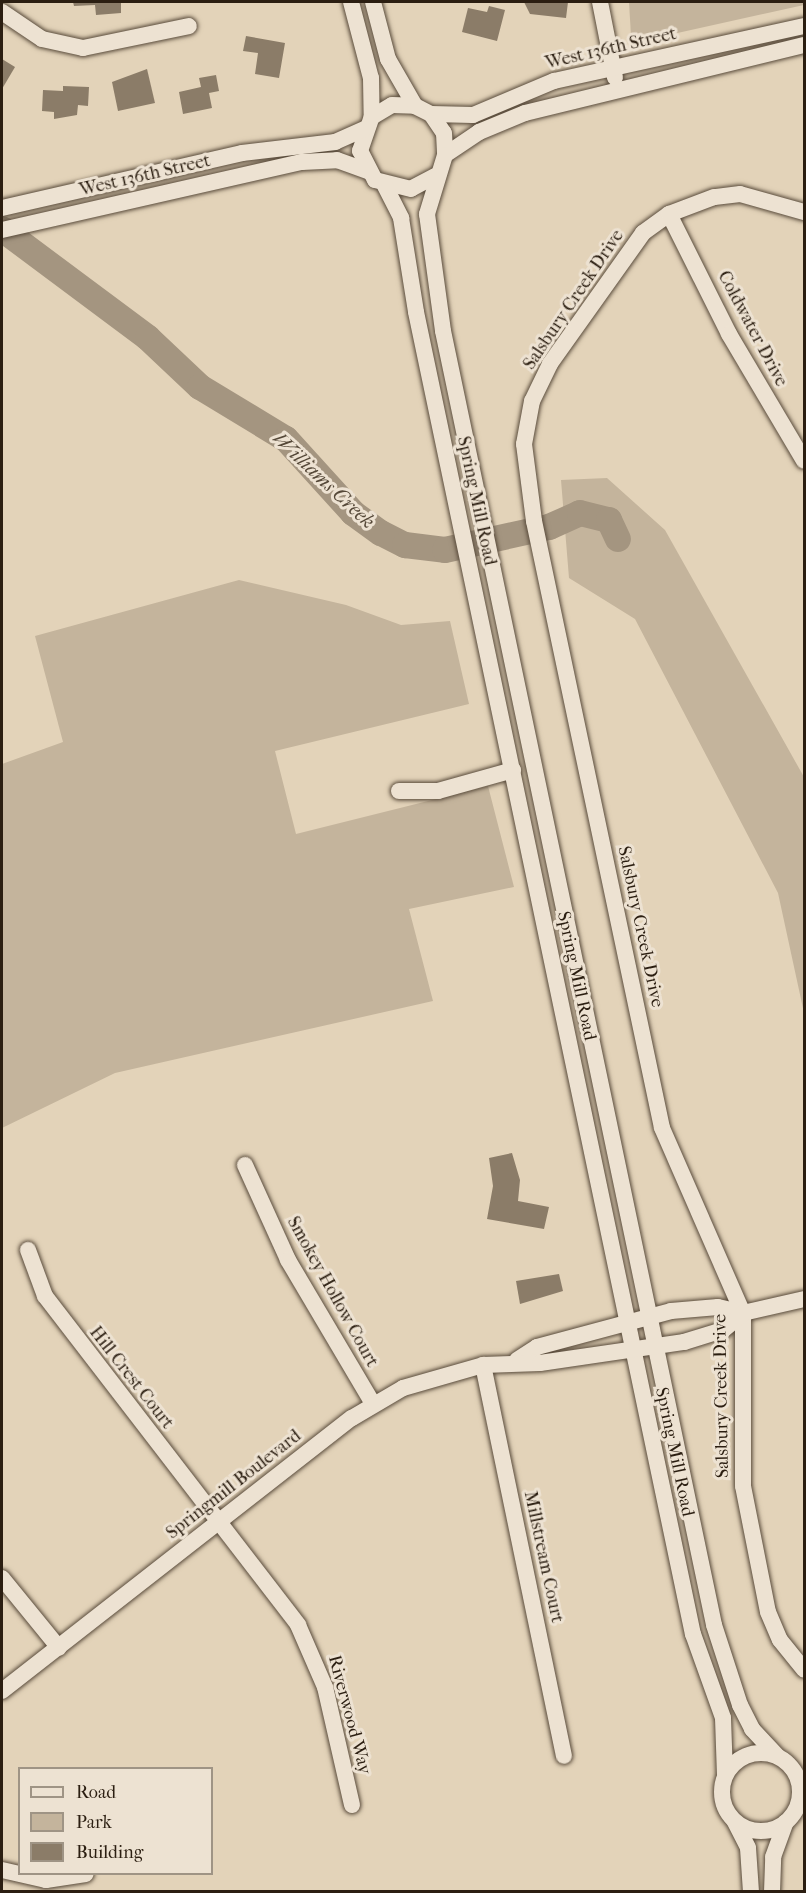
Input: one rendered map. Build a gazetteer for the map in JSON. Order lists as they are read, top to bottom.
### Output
{
  "streets": {
    "street": [
      "West 136th Street",
      "Salsbury Creek Drive",
      "Coldwater Drive",
      "Spring Mill Road",
      "Smokey Hollow Court",
      "Hill Crest Court",
      "Springmill Boulevard",
      "Millstream Court",
      "Riverwood Way"
    ]
  },
  "crossings": [
    ["West 136th Street", "Spring Mill Road"],
    ["Salsbury Creek Drive", "Coldwater Drive"],
    ["Salsbury Creek Drive", "Springmill Boulevard"],
    ["Spring Mill Road", "Springmill Boulevard"],
    ["Smokey Hollow Court", "Springmill Boulevard"],
    ["Hill Crest Court", "Springmill Boulevard"],
    ["Hill Crest Court", "Riverwood Way"],
    ["Springmill Boulevard", "Millstream Court"],
    ["Springmill Boulevard", "Riverwood Way"]
  ],
  "water": ["Williams Creek"],
  "legend": ["Road", "Park", "Building"]
}
